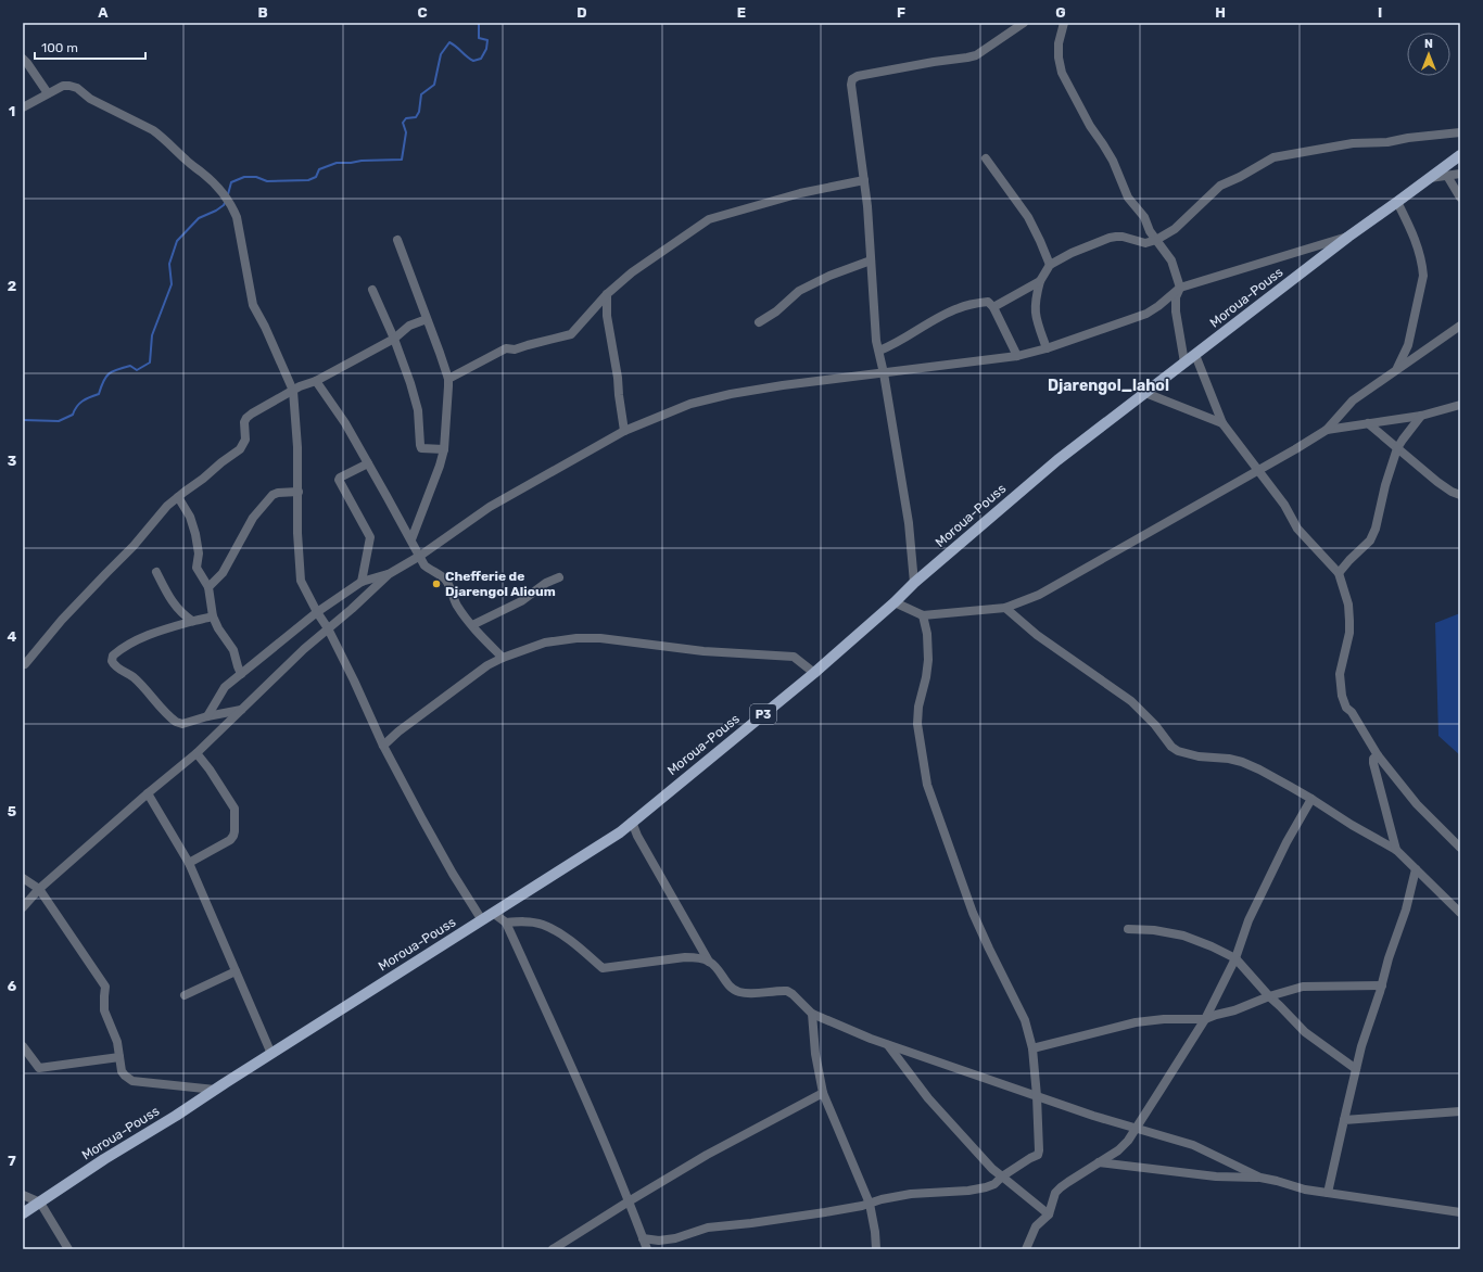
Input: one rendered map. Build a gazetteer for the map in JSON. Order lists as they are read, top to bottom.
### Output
{
  "streets": {
    "main road": ["Moroua-Pouss", "P3"]
  },
  "districts": ["Djarengol_lahol"],
  "places": ["Chefferie de Djarengol Alioum"],
  "scale_bar": "100 m",
  "north": "top",
  "grid": {
    "columns": [
      "A",
      "B",
      "C",
      "D",
      "E",
      "F",
      "G",
      "H",
      "I"
    ],
    "rows": [
      "1",
      "2",
      "3",
      "4",
      "5",
      "6",
      "7"
    ]
  }
}
